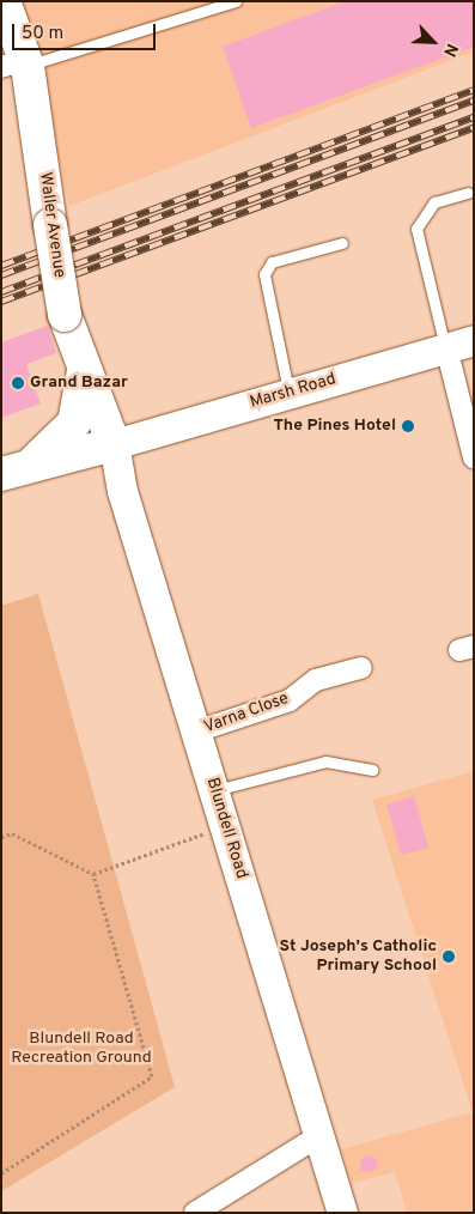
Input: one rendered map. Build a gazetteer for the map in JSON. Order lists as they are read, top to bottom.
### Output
{
  "streets": {
    "main road": ["Waller Avenue"],
    "street": ["Marsh Road", "Varna Close", "Blundell Road"]
  },
  "crossings": [
    ["Waller Avenue", "Marsh Road"],
    ["Waller Avenue", "Blundell Road"],
    ["Marsh Road", "Blundell Road"],
    ["Varna Close", "Blundell Road"]
  ],
  "parks": ["Blundell Road Recreation Ground"],
  "places": ["Grand Bazar", "The Pines Hotel", "St Joseph's Catholic Primary School"],
  "scale_bar": "50 m",
  "north": "bottom right"
}
